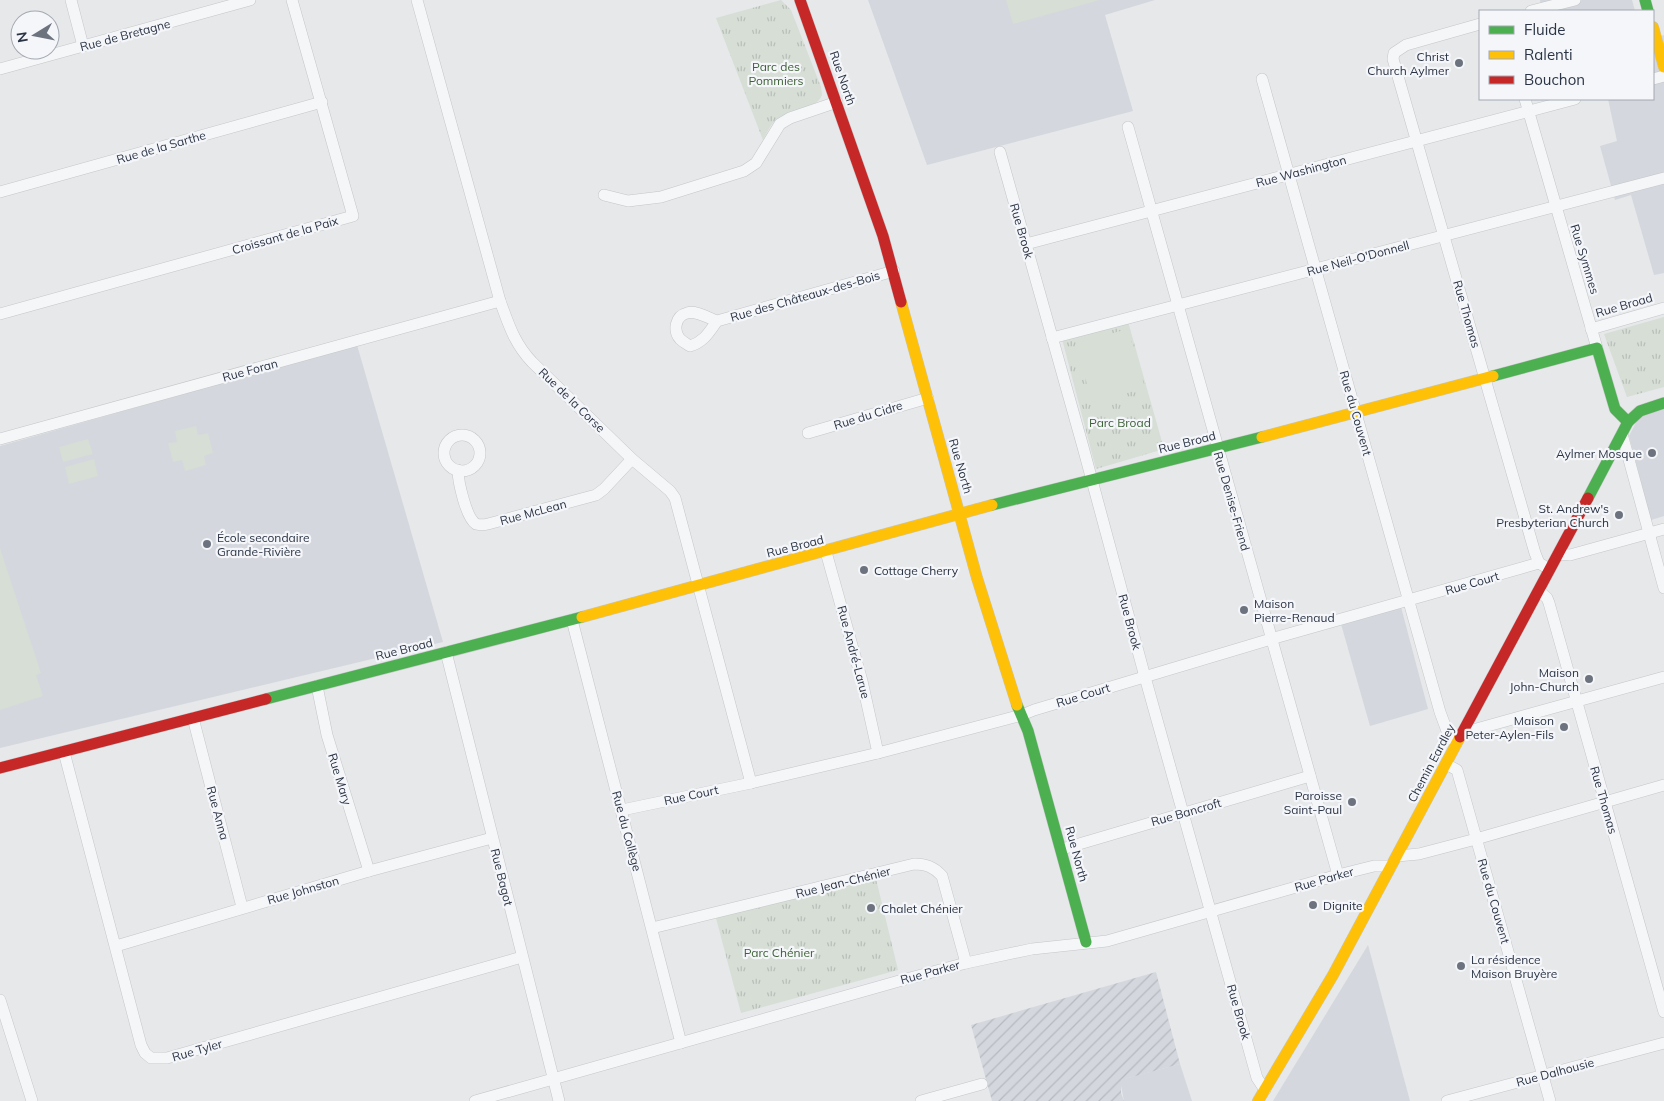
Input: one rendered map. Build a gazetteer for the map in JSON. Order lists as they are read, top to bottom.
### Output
{
  "streets": {
    "street": [
      "Rue de Bretagne",
      "Rue North",
      "Rue de la Sarthe",
      "Rue Washington",
      "Rue Brook",
      "Croissant de la Paix",
      "Rue Neil-O'Donnell",
      "Rue Symmes",
      "Rue des Châteaux-des-Bois",
      "Rue Broad",
      "Rue Thomas",
      "Rue Foran",
      "Rue de la Corse",
      "Rue du Couvent",
      "Rue du Cidre",
      "Rue Denise-Friend",
      "Rue McLean",
      "Rue Court",
      "Rue André-Larue",
      "Chemin Eardley",
      "Rue Mary",
      "Rue Bancroft",
      "Rue Anna",
      "Rue du Collège",
      "Rue Bagot",
      "Rue Parker",
      "Rue Jean-Chénier",
      "Rue Johnston",
      "Rue Tyler",
      "Rue Dalhousie"
    ]
  },
  "crossings": [
    ["Rue North", "Rue des Châteaux-des-Bois"],
    ["Rue North", "Rue Broad"],
    ["Rue North", "Rue du Cidre"],
    ["Rue North", "Rue Court"],
    ["Rue North", "Rue Bancroft"],
    ["Rue North", "Rue Parker"],
    ["Rue de la Sarthe", "Croissant de la Paix"],
    ["Rue Washington", "Rue Brook"],
    ["Rue Washington", "Rue Symmes"],
    ["Rue Washington", "Rue Thomas"],
    ["Rue Washington", "Rue du Couvent"],
    ["Rue Washington", "Rue Denise-Friend"],
    ["Rue Brook", "Rue Neil-O'Donnell"],
    ["Rue Brook", "Rue Broad"],
    ["Rue Brook", "Rue Court"],
    ["Rue Brook", "Chemin Eardley"],
    ["Rue Brook", "Rue Bancroft"],
    ["Rue Brook", "Rue Parker"],
    ["Rue Neil-O'Donnell", "Rue Symmes"],
    ["Rue Neil-O'Donnell", "Rue Thomas"],
    ["Rue Neil-O'Donnell", "Rue du Couvent"],
    ["Rue Neil-O'Donnell", "Rue Denise-Friend"],
    ["Rue Symmes", "Rue Broad"],
    ["Rue Symmes", "Chemin Eardley"],
    ["Rue Broad", "Rue Thomas"],
    ["Rue Broad", "Rue de la Corse"],
    ["Rue Broad", "Rue du Couvent"],
    ["Rue Broad", "Rue Denise-Friend"],
    ["Rue Broad", "Rue André-Larue"],
    ["Rue Broad", "Rue Mary"],
    ["Rue Broad", "Rue Anna"],
    ["Rue Broad", "Rue du Collège"],
    ["Rue Broad", "Rue Bagot"],
    ["Rue Broad", "Rue Tyler"],
    ["Rue Thomas", "Rue Court"],
    ["Rue Thomas", "Chemin Eardley"],
    ["Rue Thomas", "Rue Parker"],
    ["Rue Foran", "Rue de la Corse"],
    ["Rue de la Corse", "Rue McLean"],
    ["Rue de la Corse", "Rue Court"],
    ["Rue du Couvent", "Rue Court"],
    ["Rue du Couvent", "Chemin Eardley"],
    ["Rue du Couvent", "Rue Parker"],
    ["Rue du Couvent", "Rue Dalhousie"],
    ["Rue Denise-Friend", "Rue Court"],
    ["Rue Denise-Friend", "Rue Bancroft"],
    ["Rue Denise-Friend", "Rue Parker"],
    ["Rue Court", "Rue André-Larue"],
    ["Rue Court", "Rue du Collège"],
    ["Chemin Eardley", "Rue Parker"],
    ["Rue Mary", "Rue Johnston"],
    ["Rue Anna", "Rue Johnston"],
    ["Rue du Collège", "Rue Parker"],
    ["Rue du Collège", "Rue Jean-Chénier"],
    ["Rue Bagot", "Rue Parker"],
    ["Rue Bagot", "Rue Johnston"],
    ["Rue Bagot", "Rue Tyler"],
    ["Rue Parker", "Rue Jean-Chénier"],
    ["Rue Johnston", "Rue Tyler"]
  ],
  "parks": ["Parc des Pommiers", "Parc Broad", "Parc Chénier"],
  "places": [
    "Christ Church Aylmer",
    "Aylmer Mosque",
    "St. Andrew's Presbyterian Church",
    "École secondaire Grande-Rivière",
    "Cottage Cherry",
    "Maison Pierre-Renaud",
    "Maison John-Church",
    "Maison Peter-Aylen-Fils",
    "Paroisse Saint-Paul",
    "Dignite",
    "Chalet Chénier",
    "La résidence Maison Bruyère"
  ],
  "legend": ["Fluide", "Ralenti", "Bouchon"],
  "north": "left"
}
